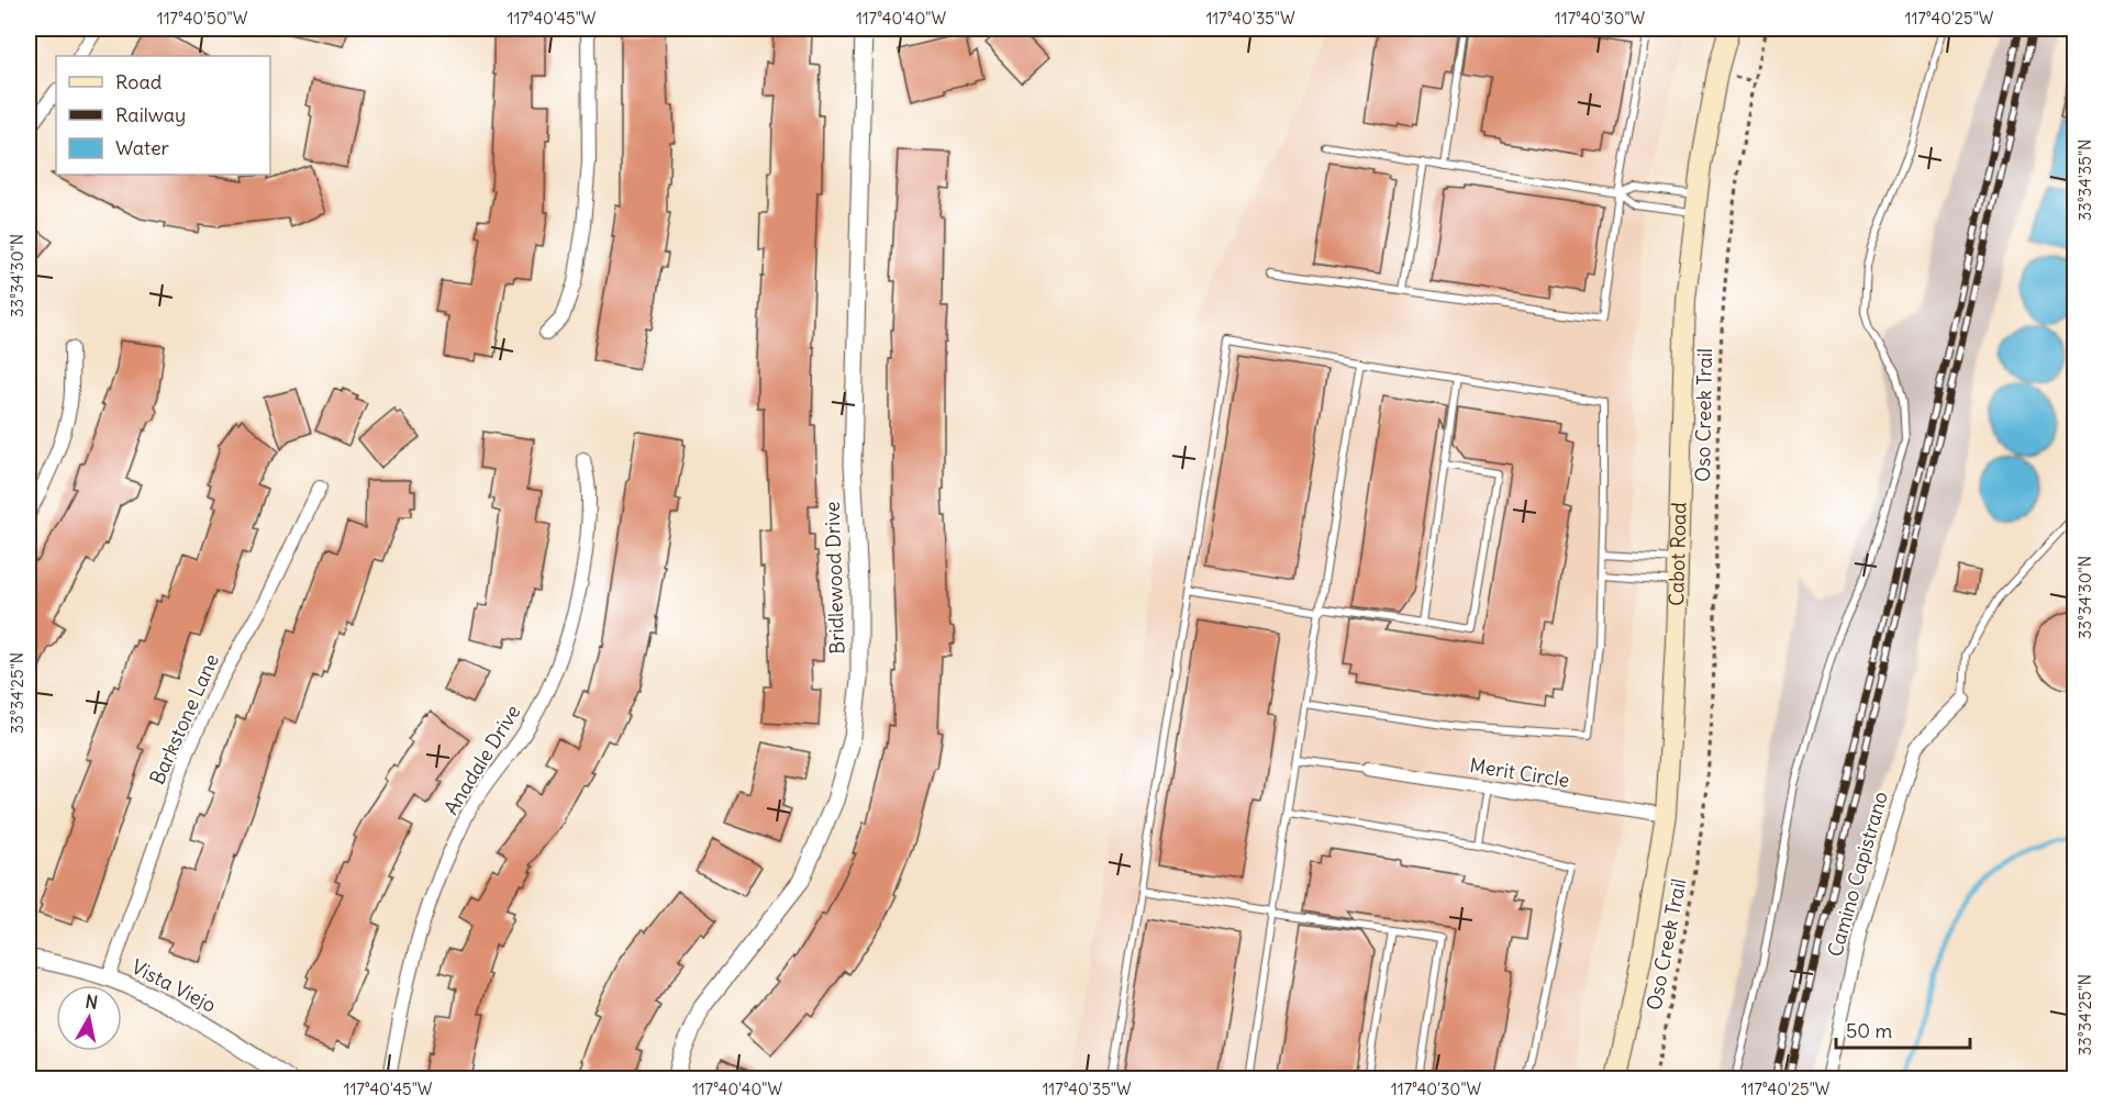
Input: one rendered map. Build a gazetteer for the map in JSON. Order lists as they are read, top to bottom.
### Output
{
  "streets": {
    "main road": ["Cabot Road"],
    "street": [
      "Bridlewood Drive",
      "Barkstone Lane",
      "Anadale Drive",
      "Merit Circle",
      "Camino Capistrano",
      "Vista Viejo"
    ],
    "path": ["Oso Creek Trail"]
  },
  "crossings": [
    ["Cabot Road", "Merit Circle"],
    ["Barkstone Lane", "Vista Viejo"]
  ],
  "legend": ["Road", "Railway", "Water"],
  "scale_bar": "50 m",
  "north": "top",
  "coordinates": [
    "117°40'50\"W",
    "117°40'45\"W",
    "117°40'40\"W",
    "117°40'35\"W",
    "117°40'30\"W",
    "117°40'25\"W",
    "33°34'35\"N",
    "33°34'30\"N",
    "33°34'25\"N"
  ]
}
